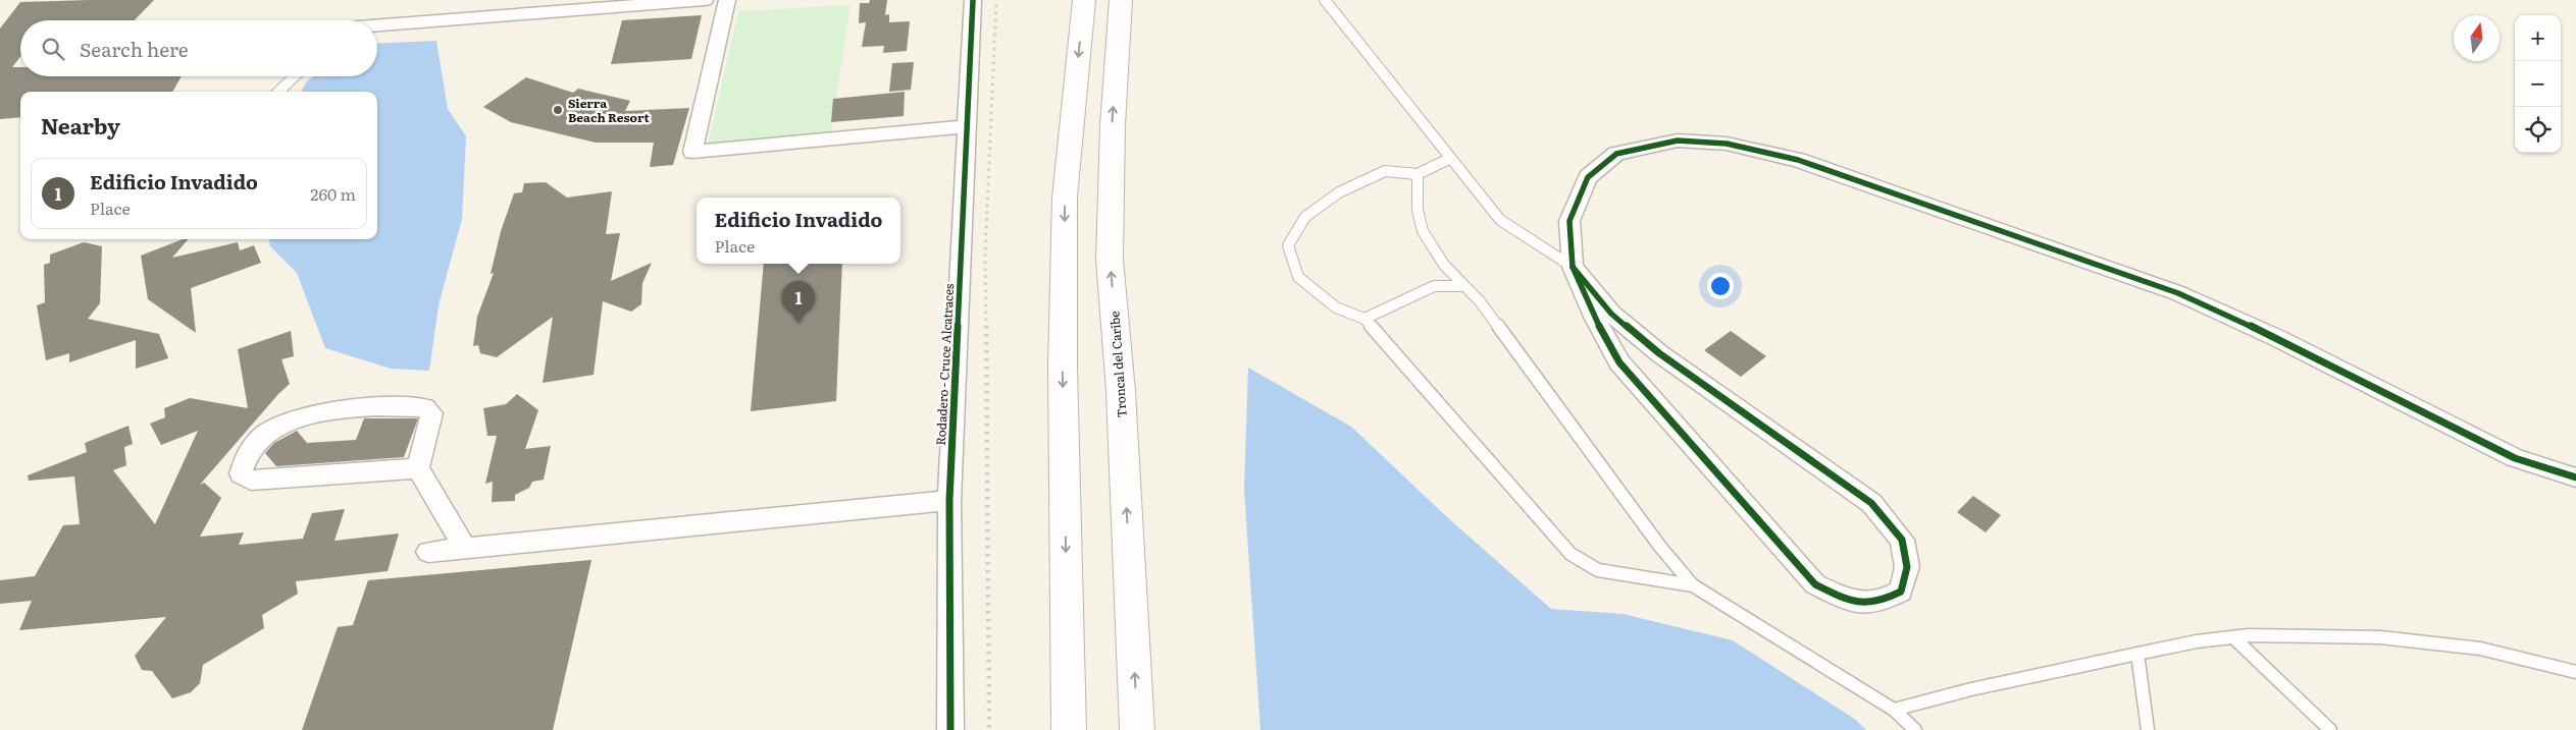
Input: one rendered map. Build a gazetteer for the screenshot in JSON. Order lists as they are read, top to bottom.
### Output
{
  "streets": {
    "highway": ["Troncal del Caribe"],
    "street": ["Rodadero - Cruce Alcatraces"]
  },
  "places": ["Sierra Beach Resort"],
  "north": "top",
  "page": {
    "map_buttons": ["+", "−"],
    "search": "Search here",
    "heading": "Nearby",
    "list": [
      {
        "mark": "1",
        "name": "Edificio Invadido",
        "note": "Place",
        "value": "260 m"
      }
    ],
    "popup": ["Edificio Invadido", "Place"],
    "pins": "1"
  }
}
